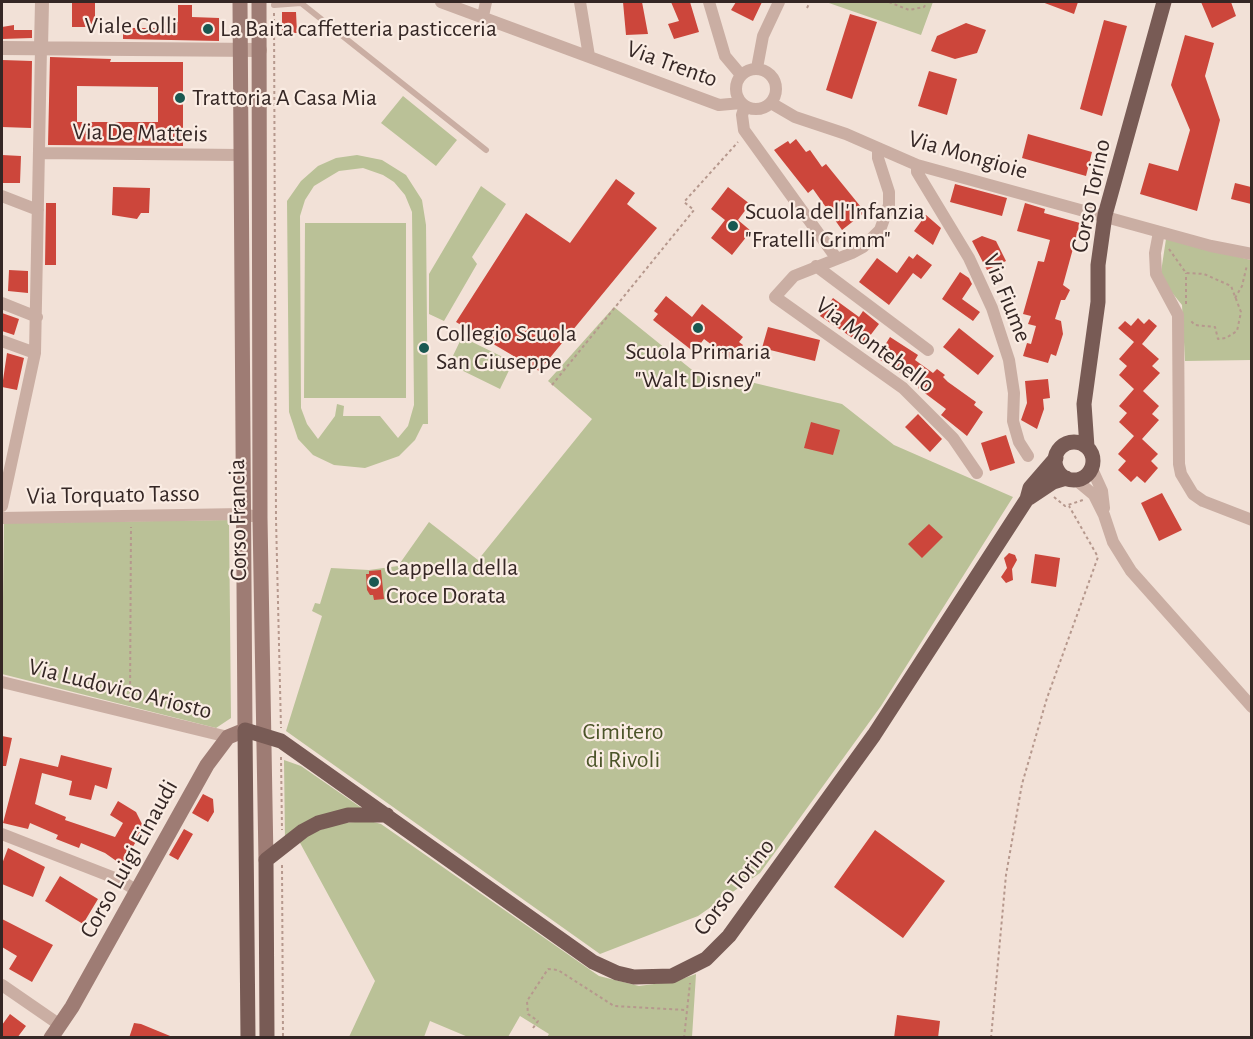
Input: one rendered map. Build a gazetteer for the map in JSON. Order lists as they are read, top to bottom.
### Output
{
  "streets": {
    "main road": ["Corso Torino", "Corso Francia", "Corso Luigi Einaudi"],
    "street": [
      "Viale Colli",
      "Via Trento",
      "Via De Matteis",
      "Via Mongioie",
      "Via Fiume",
      "Via Montebello",
      "Via Torquato Tasso",
      "Via Ludovico Ariosto"
    ]
  },
  "crossings": [
    ["Viale Colli", "Corso Francia"],
    ["Via Trento", "Via Mongioie"],
    ["Via De Matteis", "Corso Francia"],
    ["Via Mongioie", "Corso Torino"],
    ["Via Mongioie", "Via Fiume"],
    ["Via Mongioie", "Via Montebello"],
    ["Corso Torino", "Corso Francia"],
    ["Via Torquato Tasso", "Corso Francia"],
    ["Via Ludovico Ariosto", "Corso Luigi Einaudi"]
  ],
  "parks": ["Cimitero di Rivoli"],
  "places": [
    "La Baita caffetteria pasticceria",
    "Trattoria A Casa Mia",
    "Scuola dell'Infanzia \"Fratelli Grimm\"",
    "Scuola Primaria \"Walt Disney\"",
    "Collegio Scuola San Giuseppe",
    "Cappella della Croce Dorata"
  ]
}
